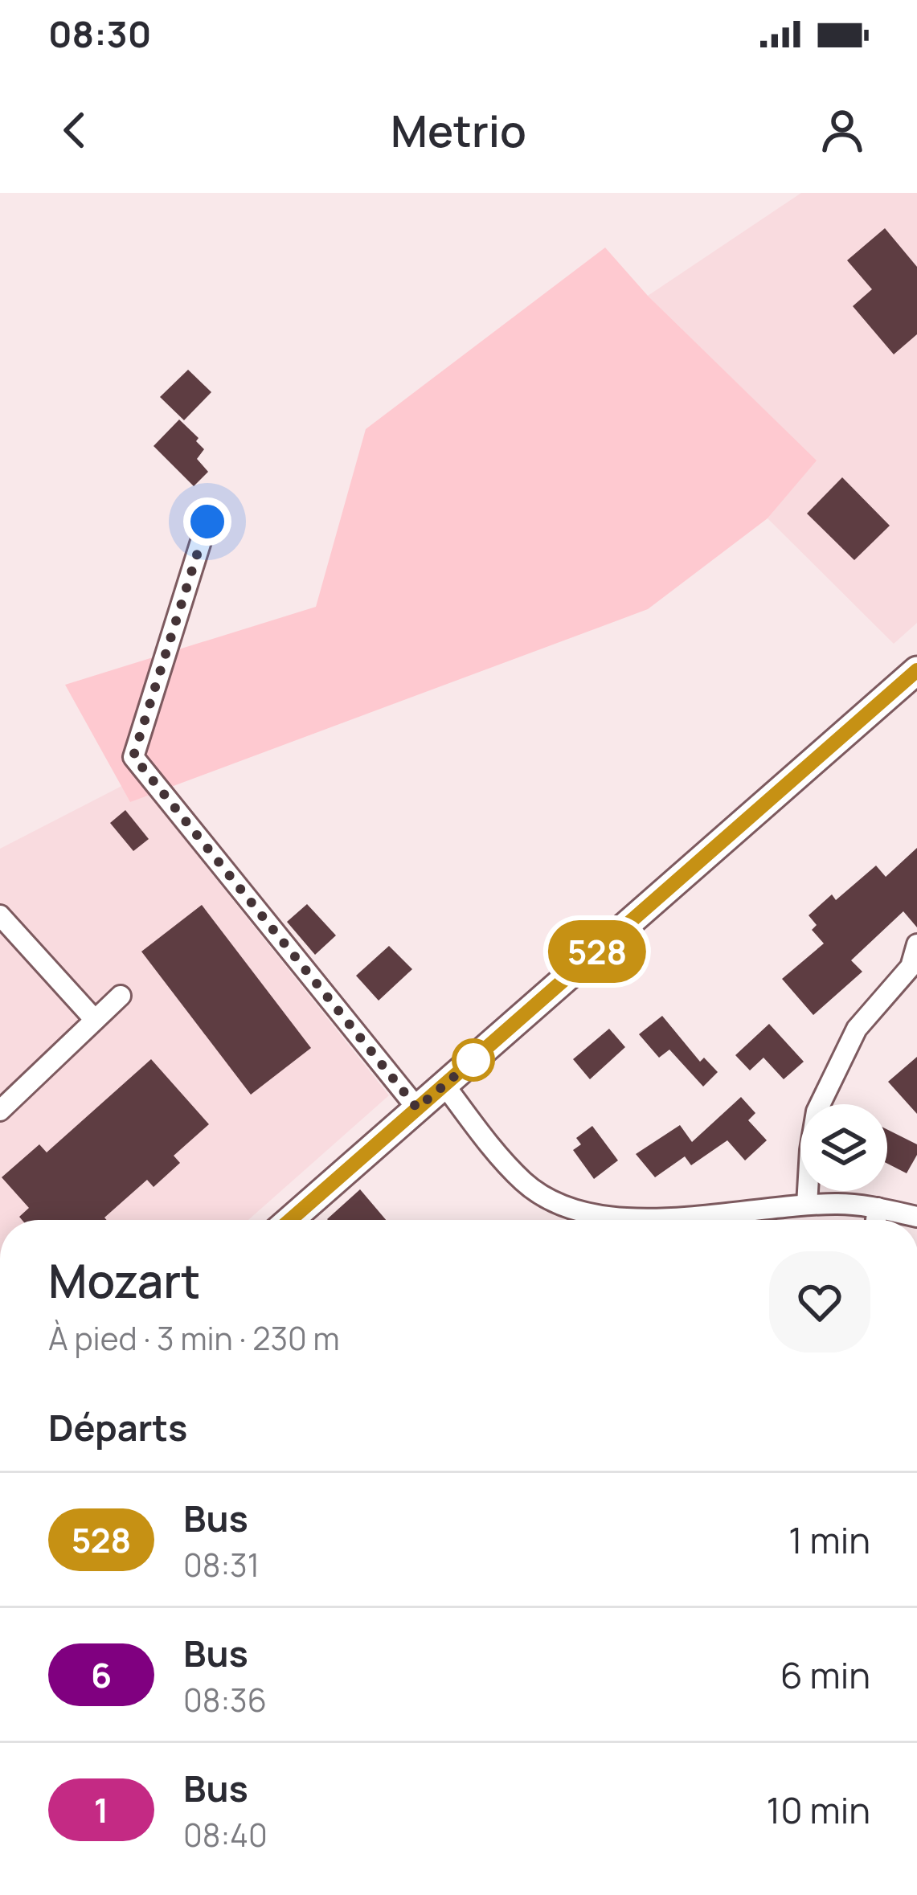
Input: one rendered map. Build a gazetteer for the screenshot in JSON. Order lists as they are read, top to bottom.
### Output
{
  "lines": ["bus line 528"],
  "page": {
    "status": "08:30",
    "header": "Metrio",
    "on_map": "528",
    "heading": [
      ["Mozart", "À pied · 3 min · 230 m"],
      "Départs"
    ],
    "list": [
      {
        "mark": "528",
        "name": "Bus",
        "note": "08:31",
        "value": "1 min"
      },
      {
        "mark": "6",
        "name": "Bus",
        "note": "08:36",
        "value": "6 min"
      },
      {
        "mark": "1",
        "name": "Bus",
        "note": "08:40",
        "value": "10 min"
      }
    ]
  }
}
